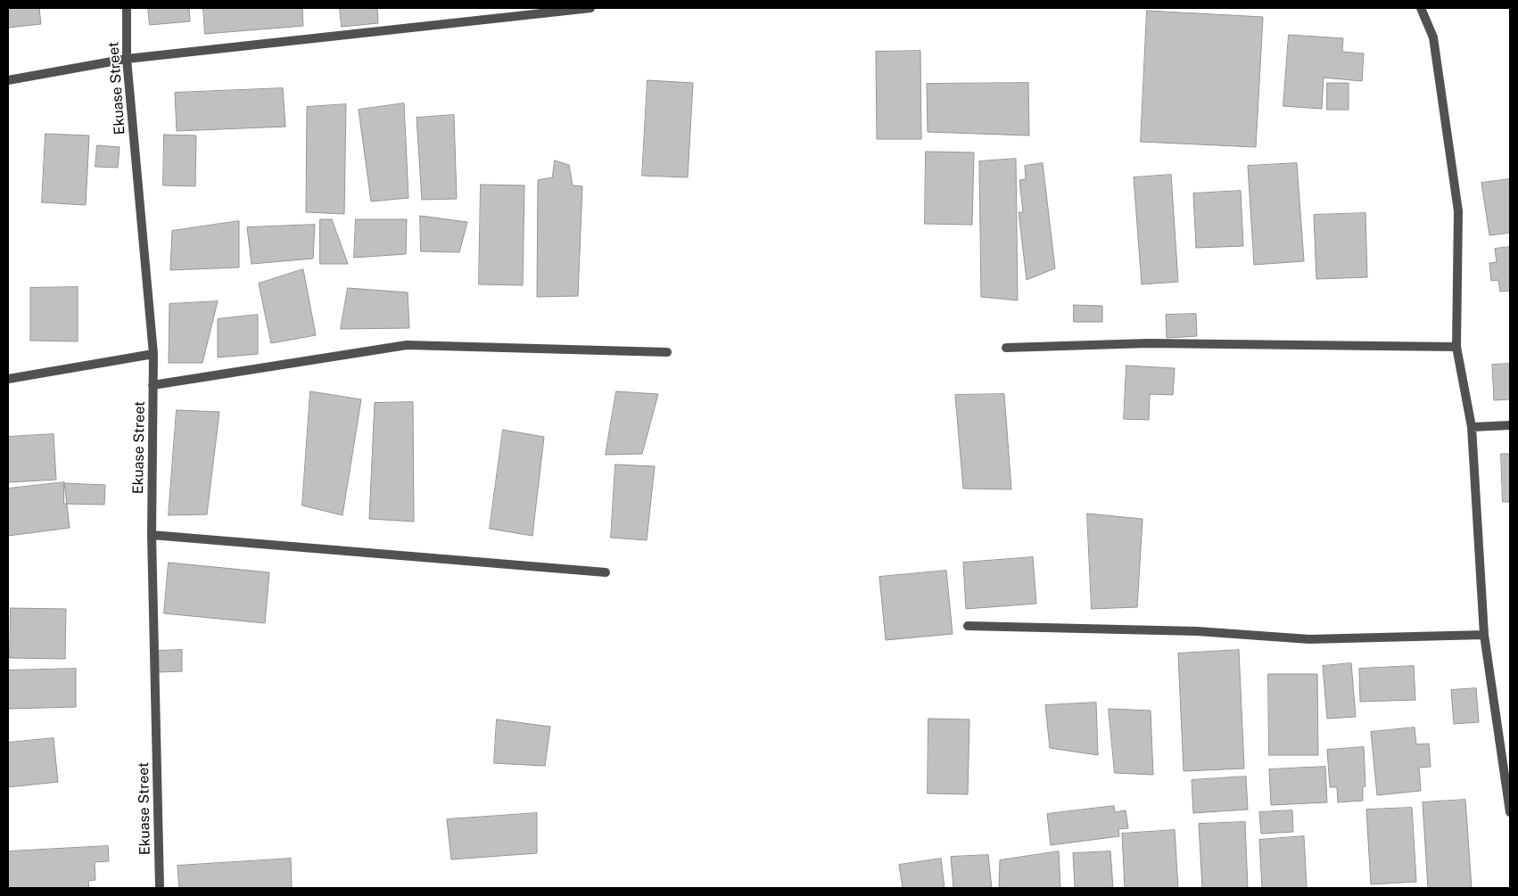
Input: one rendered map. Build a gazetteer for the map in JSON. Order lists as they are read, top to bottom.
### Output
{
  "streets": {
    "street": ["Ekuase Street"]
  }
}
